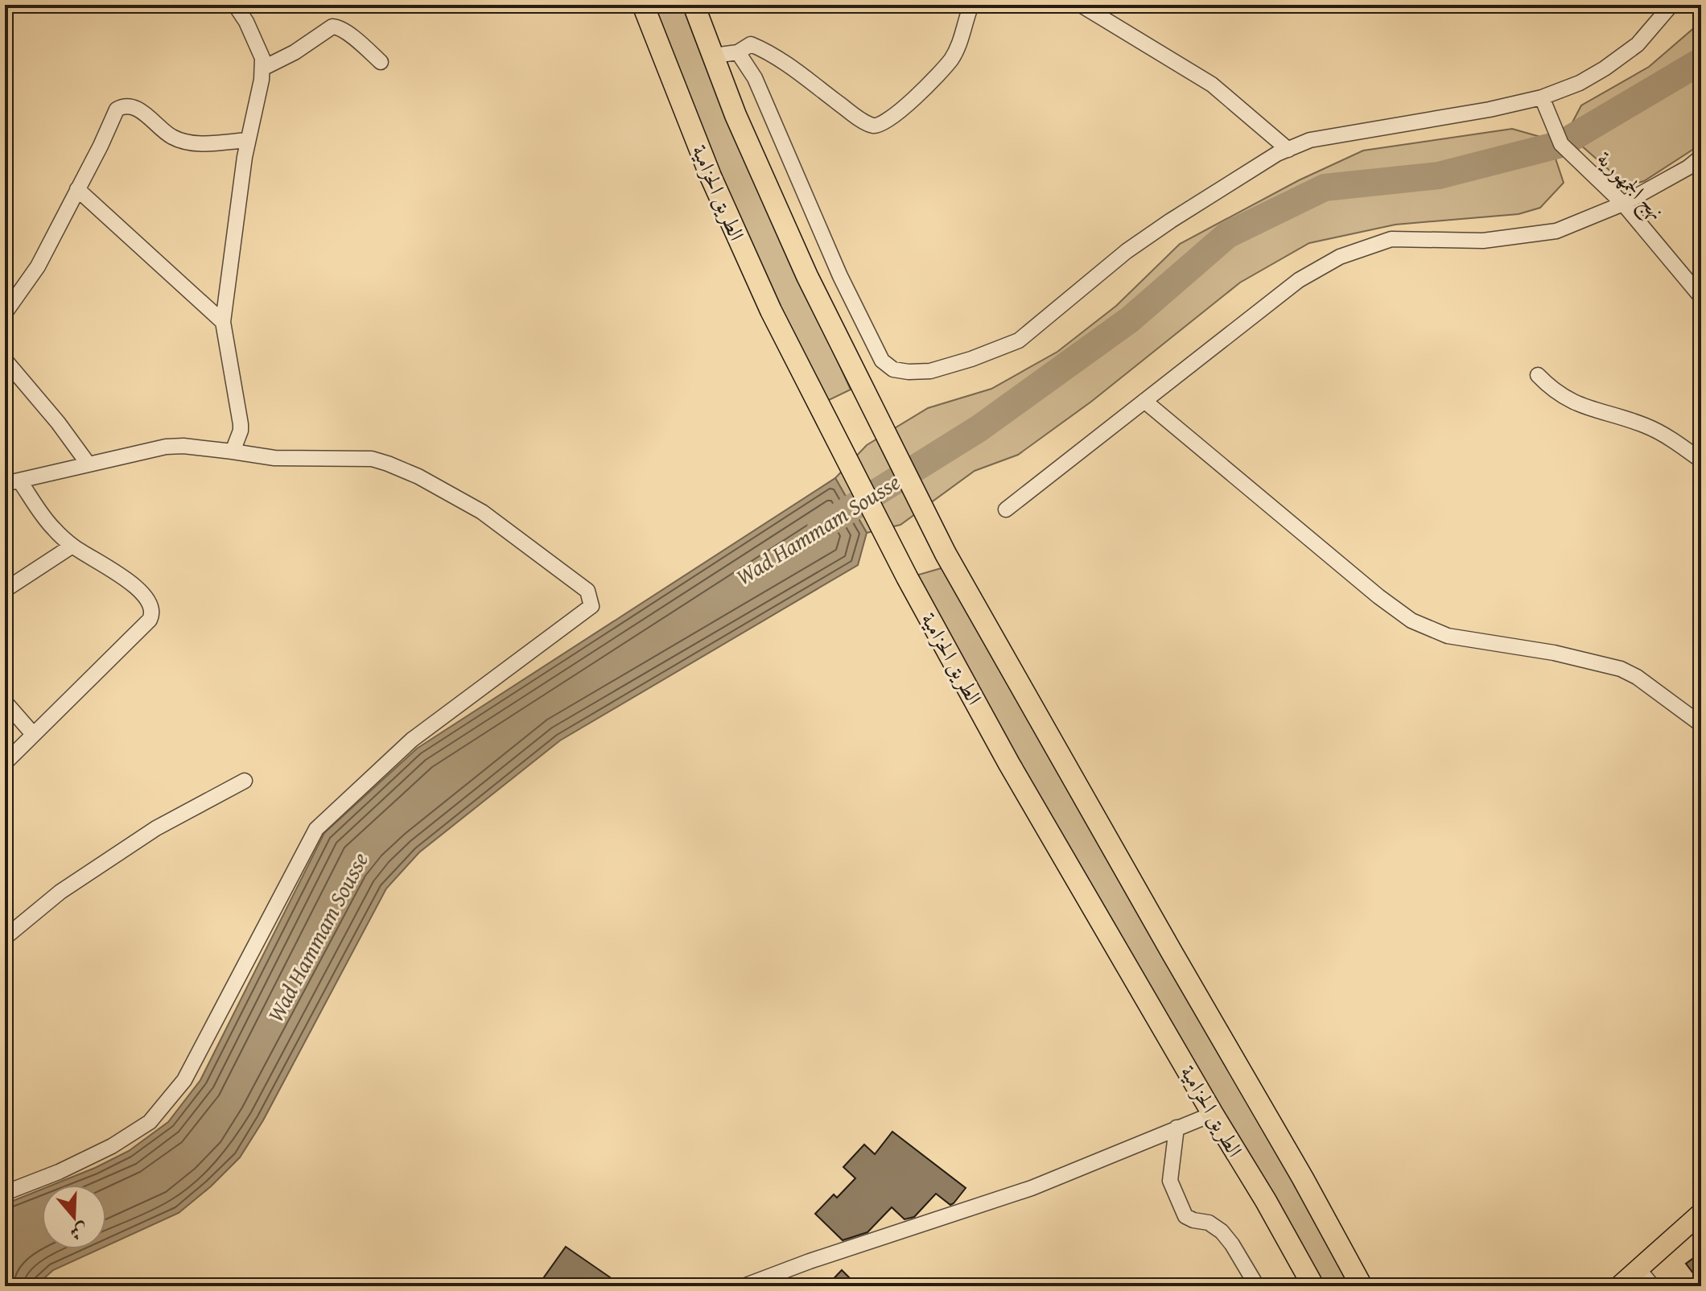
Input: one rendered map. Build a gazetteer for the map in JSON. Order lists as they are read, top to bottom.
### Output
{
  "streets": {
    "highway": ["الطريق الحزامية"],
    "street": ["نهج الجمهورية"]
  },
  "water": ["Wad Hammam Sousse"],
  "north": "bottom"
}
